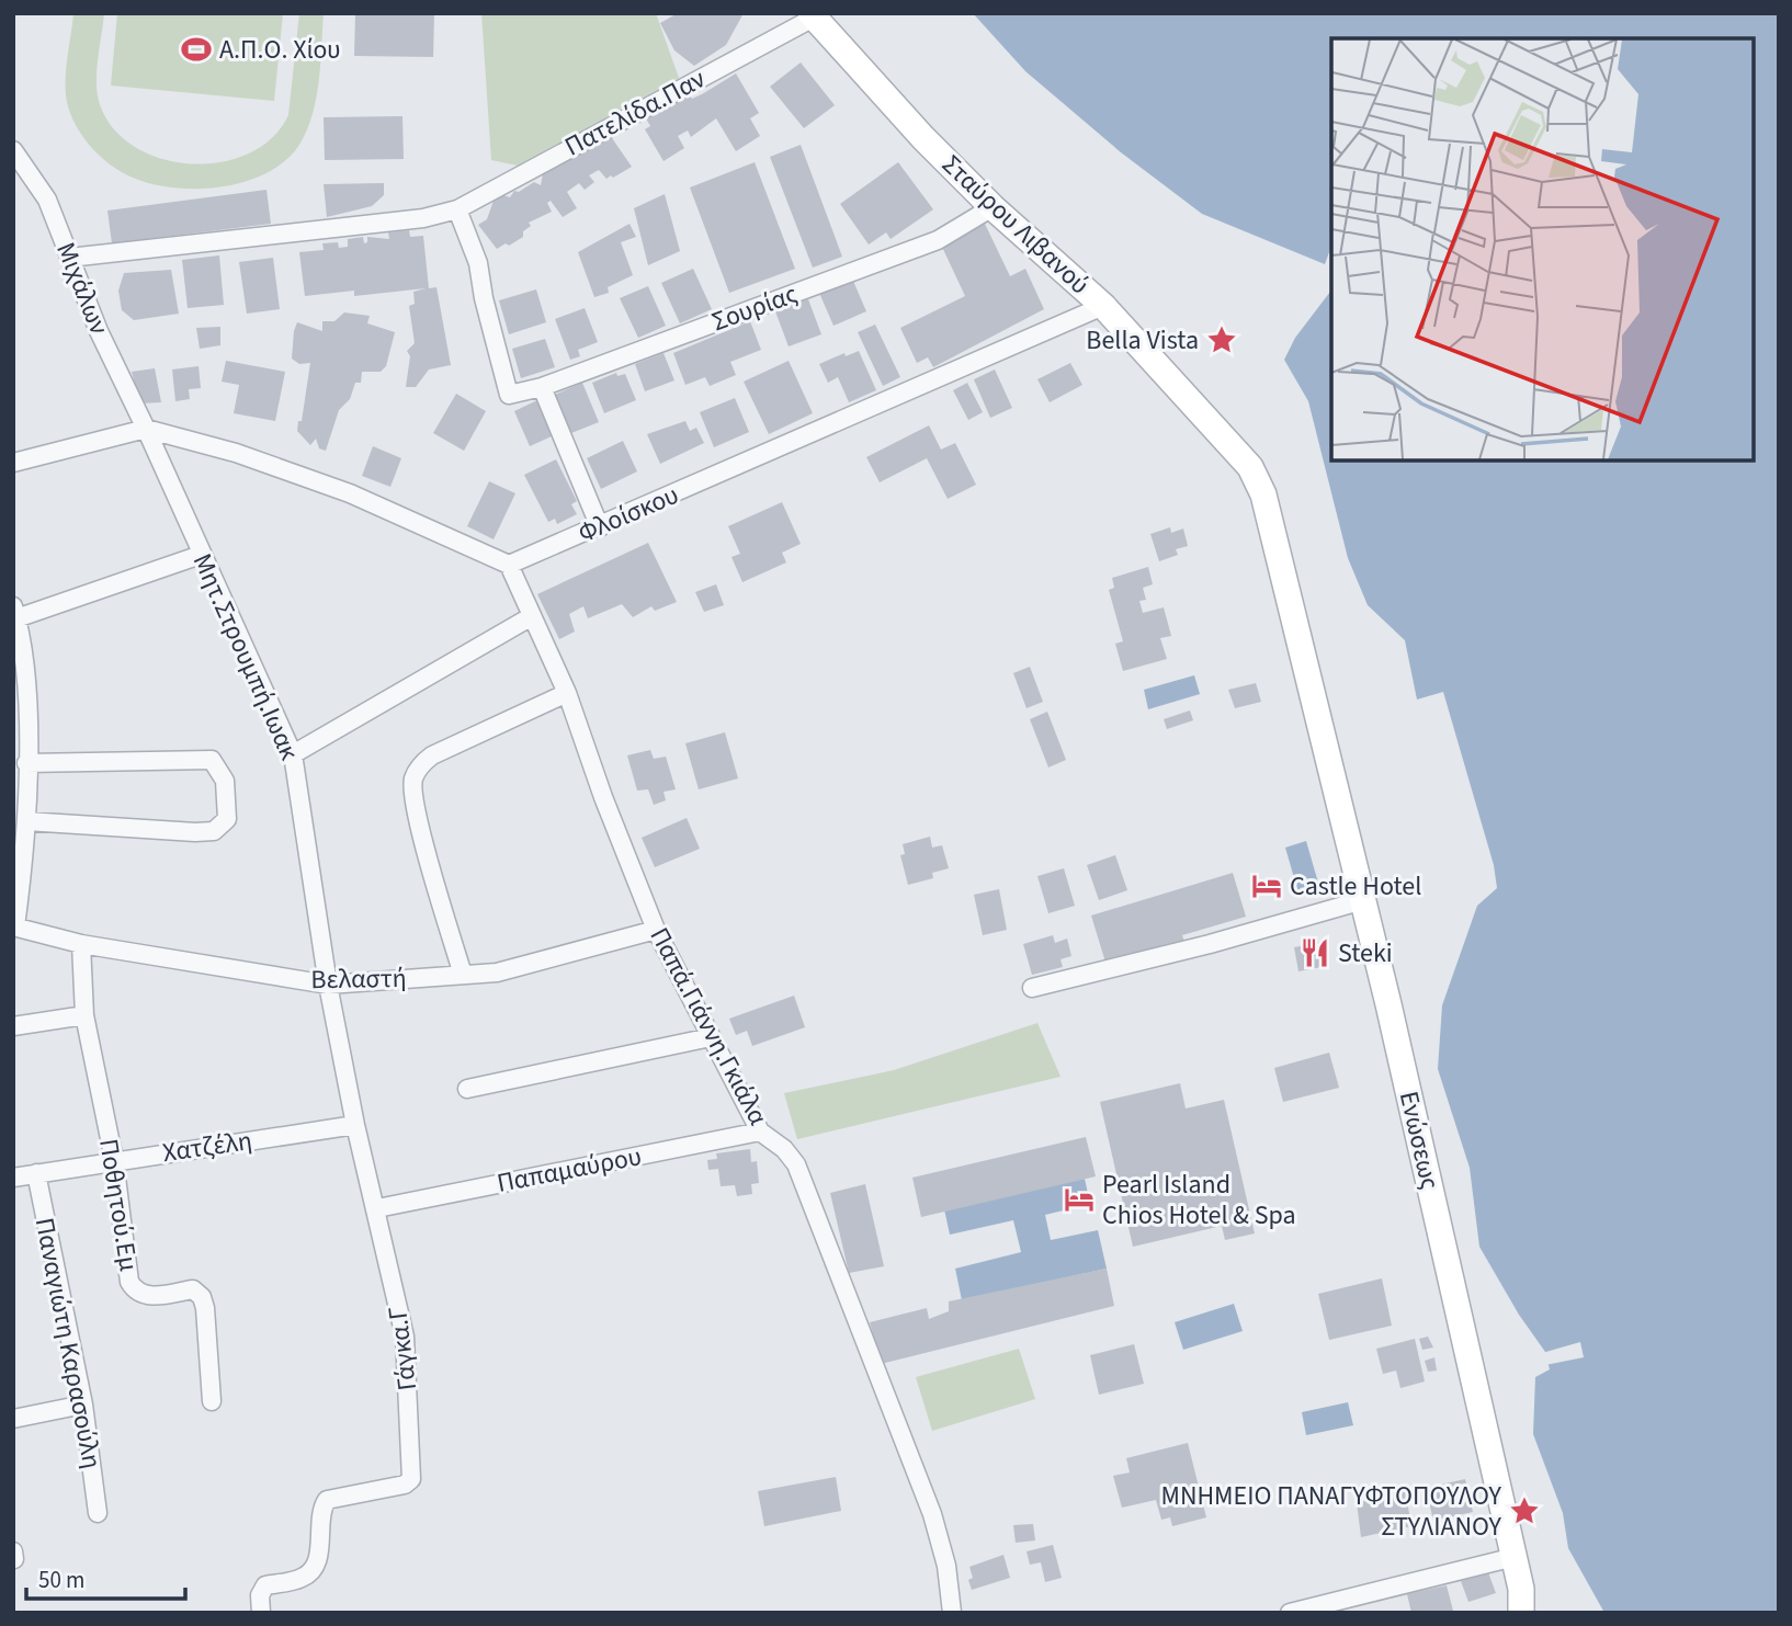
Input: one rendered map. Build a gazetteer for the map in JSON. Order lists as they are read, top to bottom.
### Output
{
  "streets": {
    "main road": ["Σταύρου Λιβανού", "Ενώσεως"],
    "street": [
      "Πατελίδα.Παν",
      "Μιχάλων",
      "Σουρίας",
      "Φλοίσκου",
      "Μητ.Στρουμπή.Ιωακ",
      "Βελαστή",
      "Παπά.Γιάννη.Γκιάλα",
      "Χατζέλη",
      "Παπαμαύρου",
      "Ποθητού.Εμ",
      "Παναγιώτη Καρασούλη",
      "Γάγκα.Γ"
    ]
  },
  "crossings": [
    ["Πατελίδα.Παν", "Σταύρου Λιβανού"],
    ["Πατελίδα.Παν", "Μιχάλων"],
    ["Πατελίδα.Παν", "Σουρίας"],
    ["Σταύρου Λιβανού", "Σουρίας"],
    ["Σταύρου Λιβανού", "Φλοίσκου"],
    ["Σταύρου Λιβανού", "Ενώσεως"],
    ["Μιχάλων", "Μητ.Στρουμπή.Ιωακ"],
    ["Φλοίσκου", "Παπά.Γιάννη.Γκιάλα"],
    ["Μητ.Στρουμπή.Ιωακ", "Βελαστή"],
    ["Μητ.Στρουμπή.Ιωακ", "Γάγκα.Γ"],
    ["Βελαστή", "Παπά.Γιάννη.Γκιάλα"],
    ["Βελαστή", "Ποθητού.Εμ"],
    ["Βελαστή", "Γάγκα.Γ"],
    ["Παπά.Γιάννη.Γκιάλα", "Παπαμαύρου"],
    ["Χατζέλη", "Ποθητού.Εμ"],
    ["Χατζέλη", "Παναγιώτη Καρασούλη"],
    ["Χατζέλη", "Γάγκα.Γ"],
    ["Παπαμαύρου", "Γάγκα.Γ"]
  ],
  "places": {
    "sports": ["Α.Π.Ο. Χίου"],
    "place": ["Bella Vista", "ΜΝΗΜΕΙΟ ΠΑΝΑΓΥΦΤΟΠΟΥΛΟΥ ΣΤΥΛΙΑΝΟΥ"],
    "hotel": ["Castle Hotel", "Pearl Island Chios Hotel & Spa"],
    "restaurant": ["Steki"]
  },
  "scale_bar": "50 m"
}
